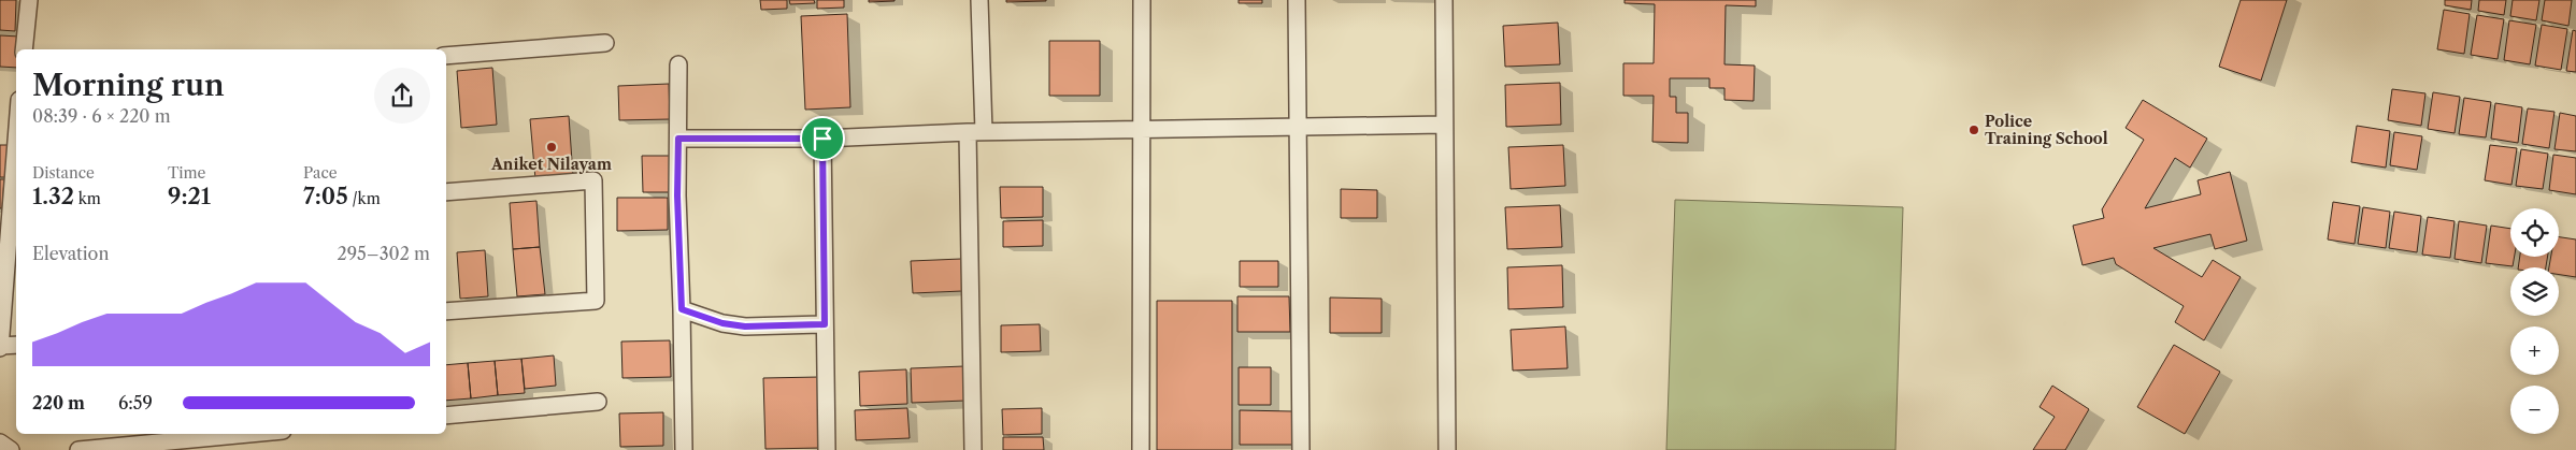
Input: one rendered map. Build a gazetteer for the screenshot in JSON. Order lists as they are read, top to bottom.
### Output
{
  "places": ["Police Training School", "Aniket Nilayam"],
  "page": {
    "heading": ["Morning run", "08:39 · 6 × 220 m"],
    "stats": [
      ["Distance", "1.32 km"],
      ["Time", "9:21"],
      ["Pace", "7:05 /km"]
    ],
    "map_buttons": ["+", "−"],
    "chart": ["Elevation", "295–302 m"],
    "list": [
      {
        "name": "220 m",
        "note": "6:59"
      }
    ]
  }
}
